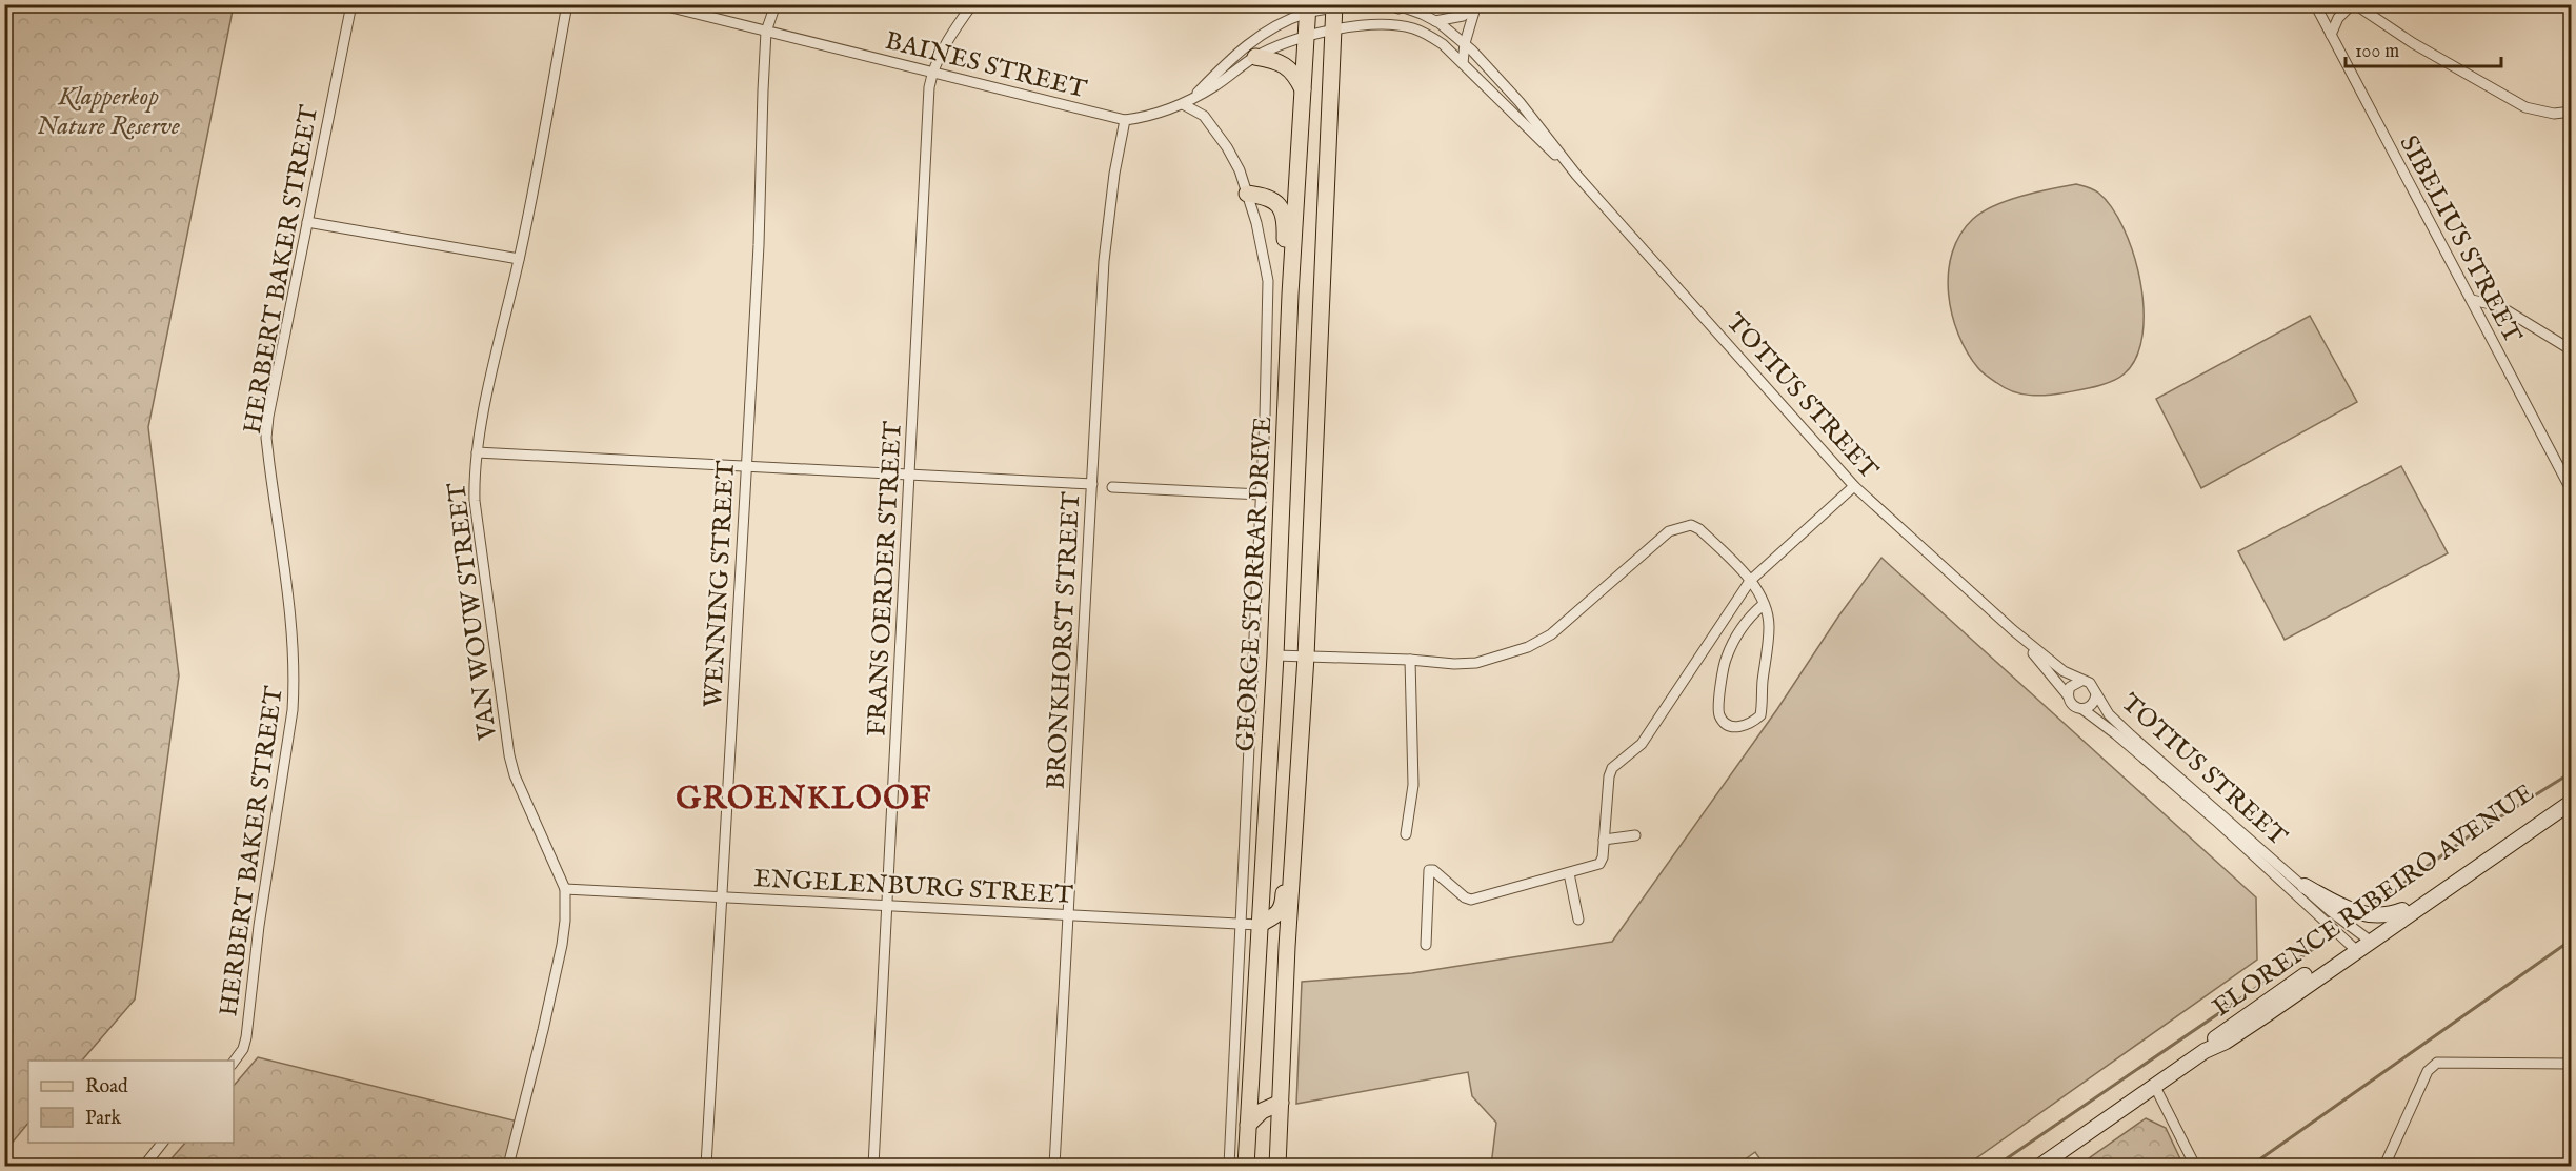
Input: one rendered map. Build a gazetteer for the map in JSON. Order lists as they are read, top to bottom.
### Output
{
  "streets": {
    "main road": ["GEORGE STORRAR DRIVE", "FLORENCE RIBEIRO AVENUE"],
    "street": [
      "BAINES STREET",
      "SIBELIUS STREET",
      "HERBERT BAKER STREET",
      "TOTIUS STREET",
      "FRANS OERDER STREET",
      "WENNING STREET",
      "VAN WOUW STREET",
      "BRONKHORST STREET",
      "ENGELENBURG STREET"
    ]
  },
  "crossings": [
    ["BAINES STREET", "TOTIUS STREET"],
    ["BAINES STREET", "FRANS OERDER STREET"],
    ["BAINES STREET", "WENNING STREET"],
    ["BAINES STREET", "GEORGE STORRAR DRIVE"],
    ["BAINES STREET", "BRONKHORST STREET"],
    ["TOTIUS STREET", "FLORENCE RIBEIRO AVENUE"],
    ["FRANS OERDER STREET", "ENGELENBURG STREET"],
    ["WENNING STREET", "ENGELENBURG STREET"],
    ["GEORGE STORRAR DRIVE", "ENGELENBURG STREET"],
    ["VAN WOUW STREET", "ENGELENBURG STREET"],
    ["BRONKHORST STREET", "ENGELENBURG STREET"]
  ],
  "districts": ["GROENKLOOF"],
  "parks": ["Klapperkop Nature Reserve"],
  "legend": ["Road", "Park"],
  "scale_bar": "100 m"
}
